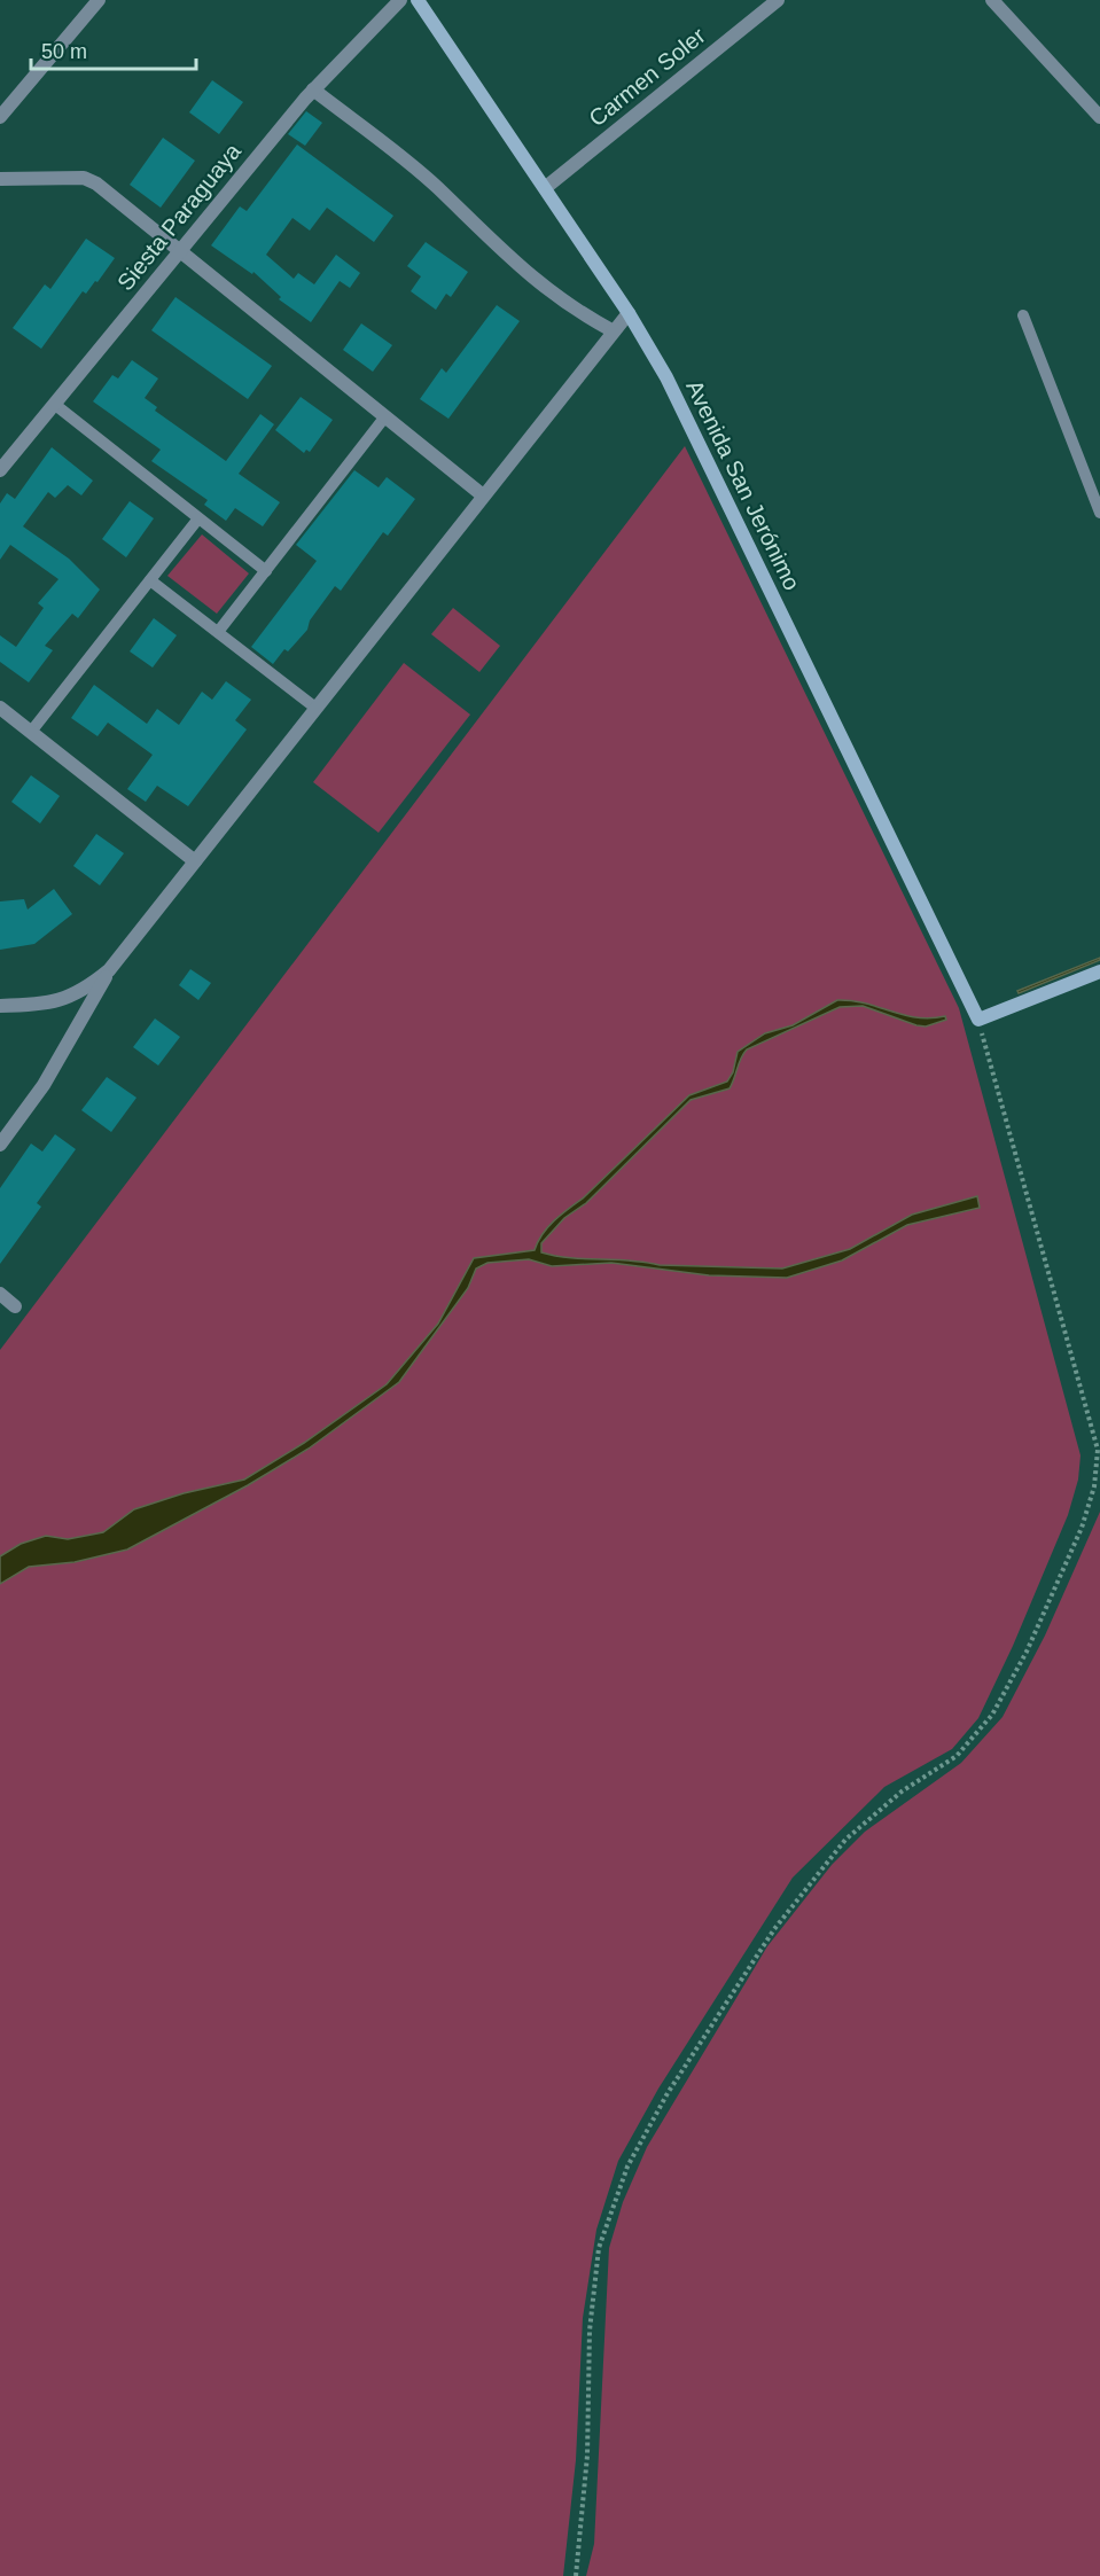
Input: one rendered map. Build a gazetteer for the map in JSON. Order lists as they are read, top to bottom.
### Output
{
  "streets": {
    "street": ["Carmen Soler", "Siesta Paraguaya", "Avenida San Jerónimo"]
  },
  "crossings": [
    ["Carmen Soler", "Avenida San Jerónimo"]
  ],
  "scale_bar": "50 m"
}
